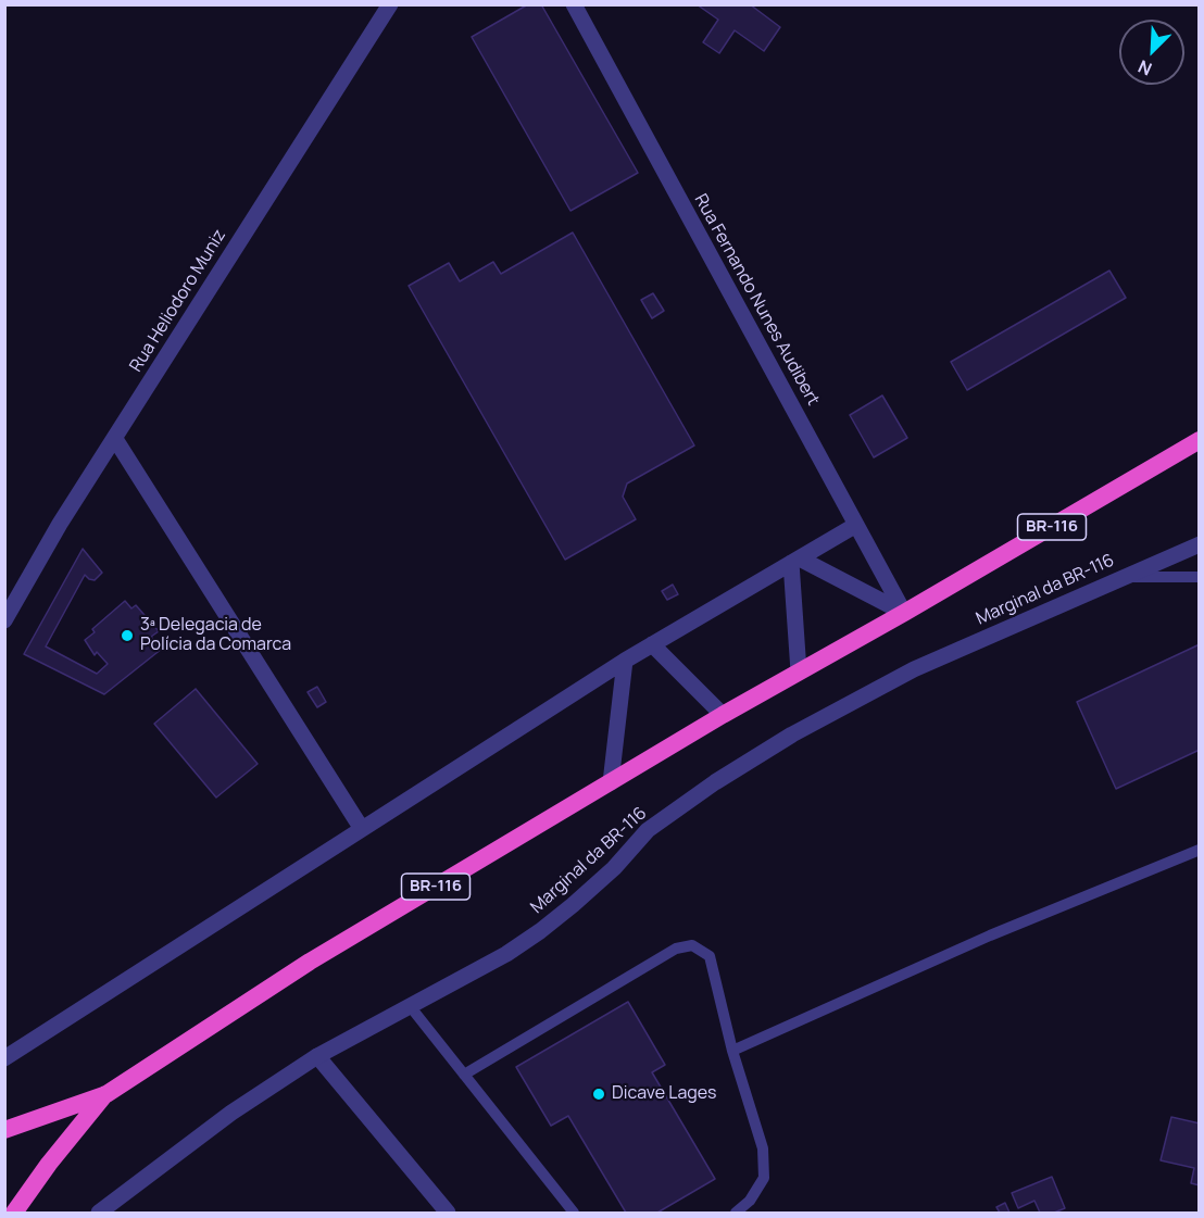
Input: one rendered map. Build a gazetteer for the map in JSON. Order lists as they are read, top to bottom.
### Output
{
  "streets": {
    "highway": ["BR-116"],
    "street": ["Rua Fernando Nunes Audibert", "Rua Heliodoro Muniz", "Marginal da BR-116"]
  },
  "crossings": [
    ["Rua Fernando Nunes Audibert", "BR-116"]
  ],
  "places": ["3ª Delegacia de Polícia da Comarca", "Dicave Lages"],
  "north": "bottom left"
}
